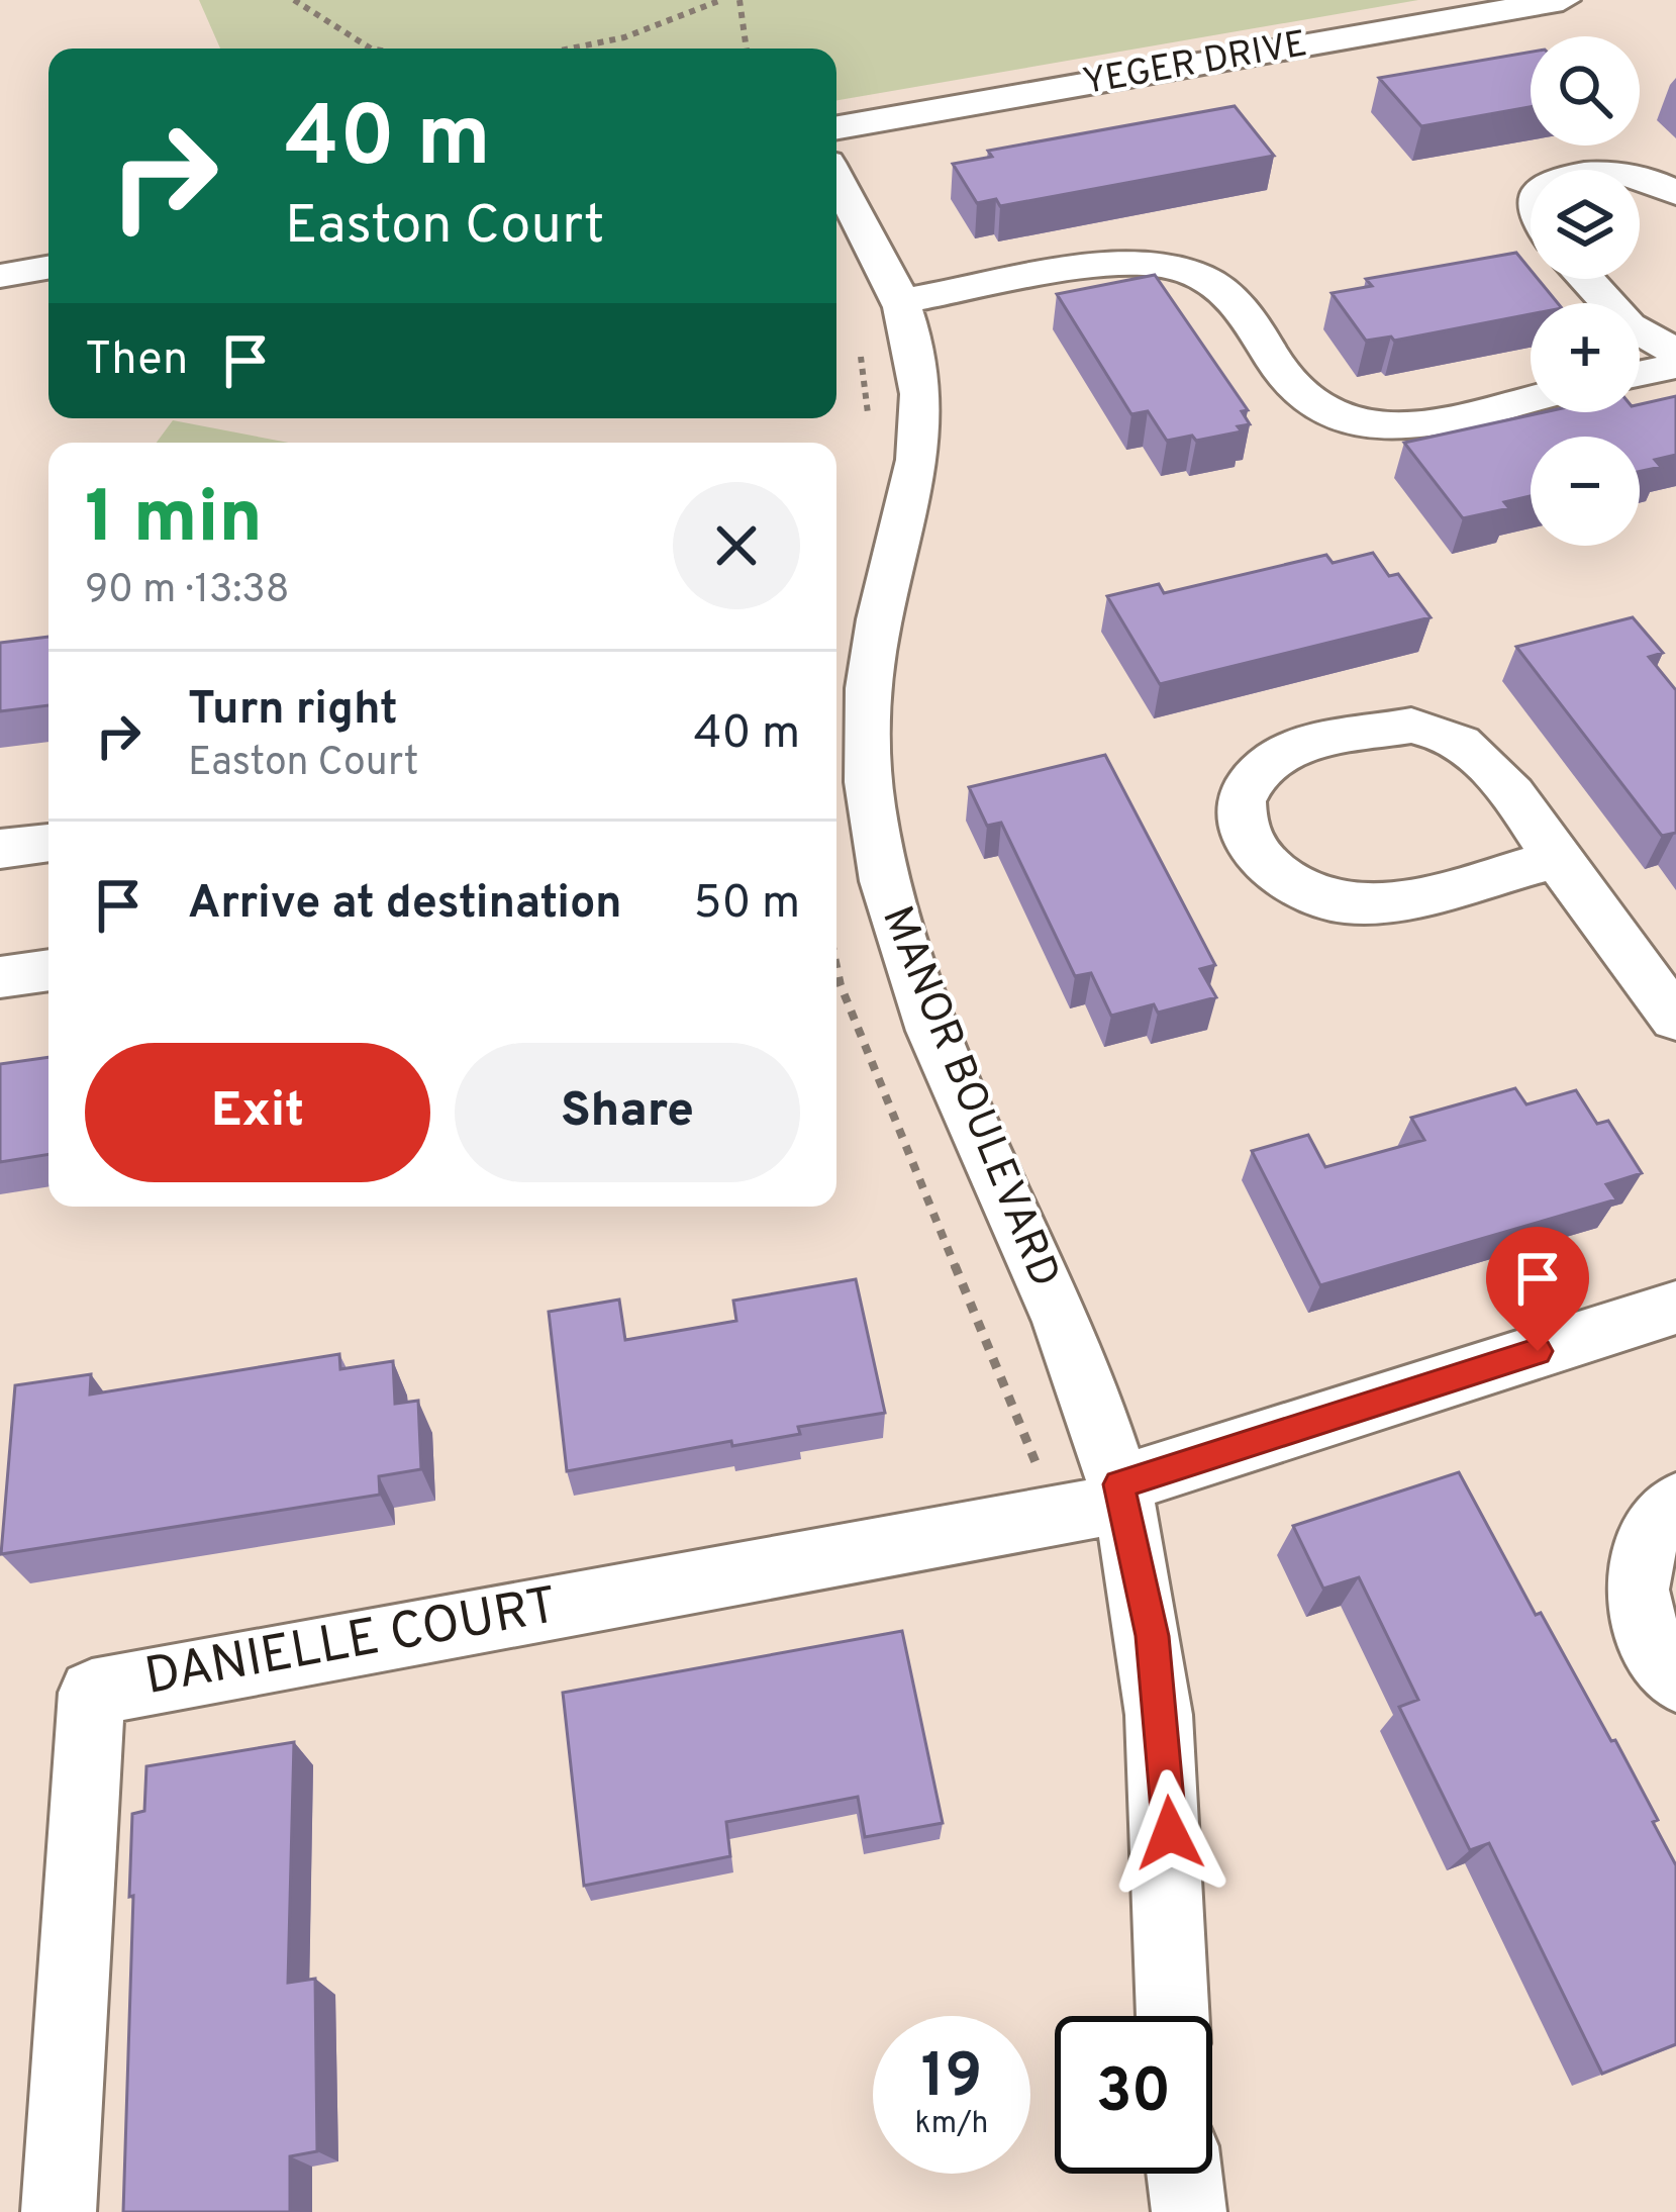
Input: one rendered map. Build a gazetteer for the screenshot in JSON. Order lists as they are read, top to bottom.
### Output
{
  "streets": {
    "street": ["YEGER DRIVE", "MANOR BOULEVARD", "DANIELLE COURT"]
  },
  "crossings": [
    ["MANOR BOULEVARD", "DANIELLE COURT"]
  ],
  "page": {
    "map_buttons": ["+", "−"],
    "turn": ["40 m", "Easton Court"],
    "then": "Then",
    "heading": ["1 min", "90 m · 13:38"],
    "list": [
      {
        "name": "Turn right",
        "note": "Easton Court",
        "value": "40 m"
      },
      {
        "name": "Arrive at destination",
        "value": "50 m"
      }
    ],
    "buttons": ["Exit", "Share"],
    "speed": "19 km/h",
    "limit": "30"
  }
}
